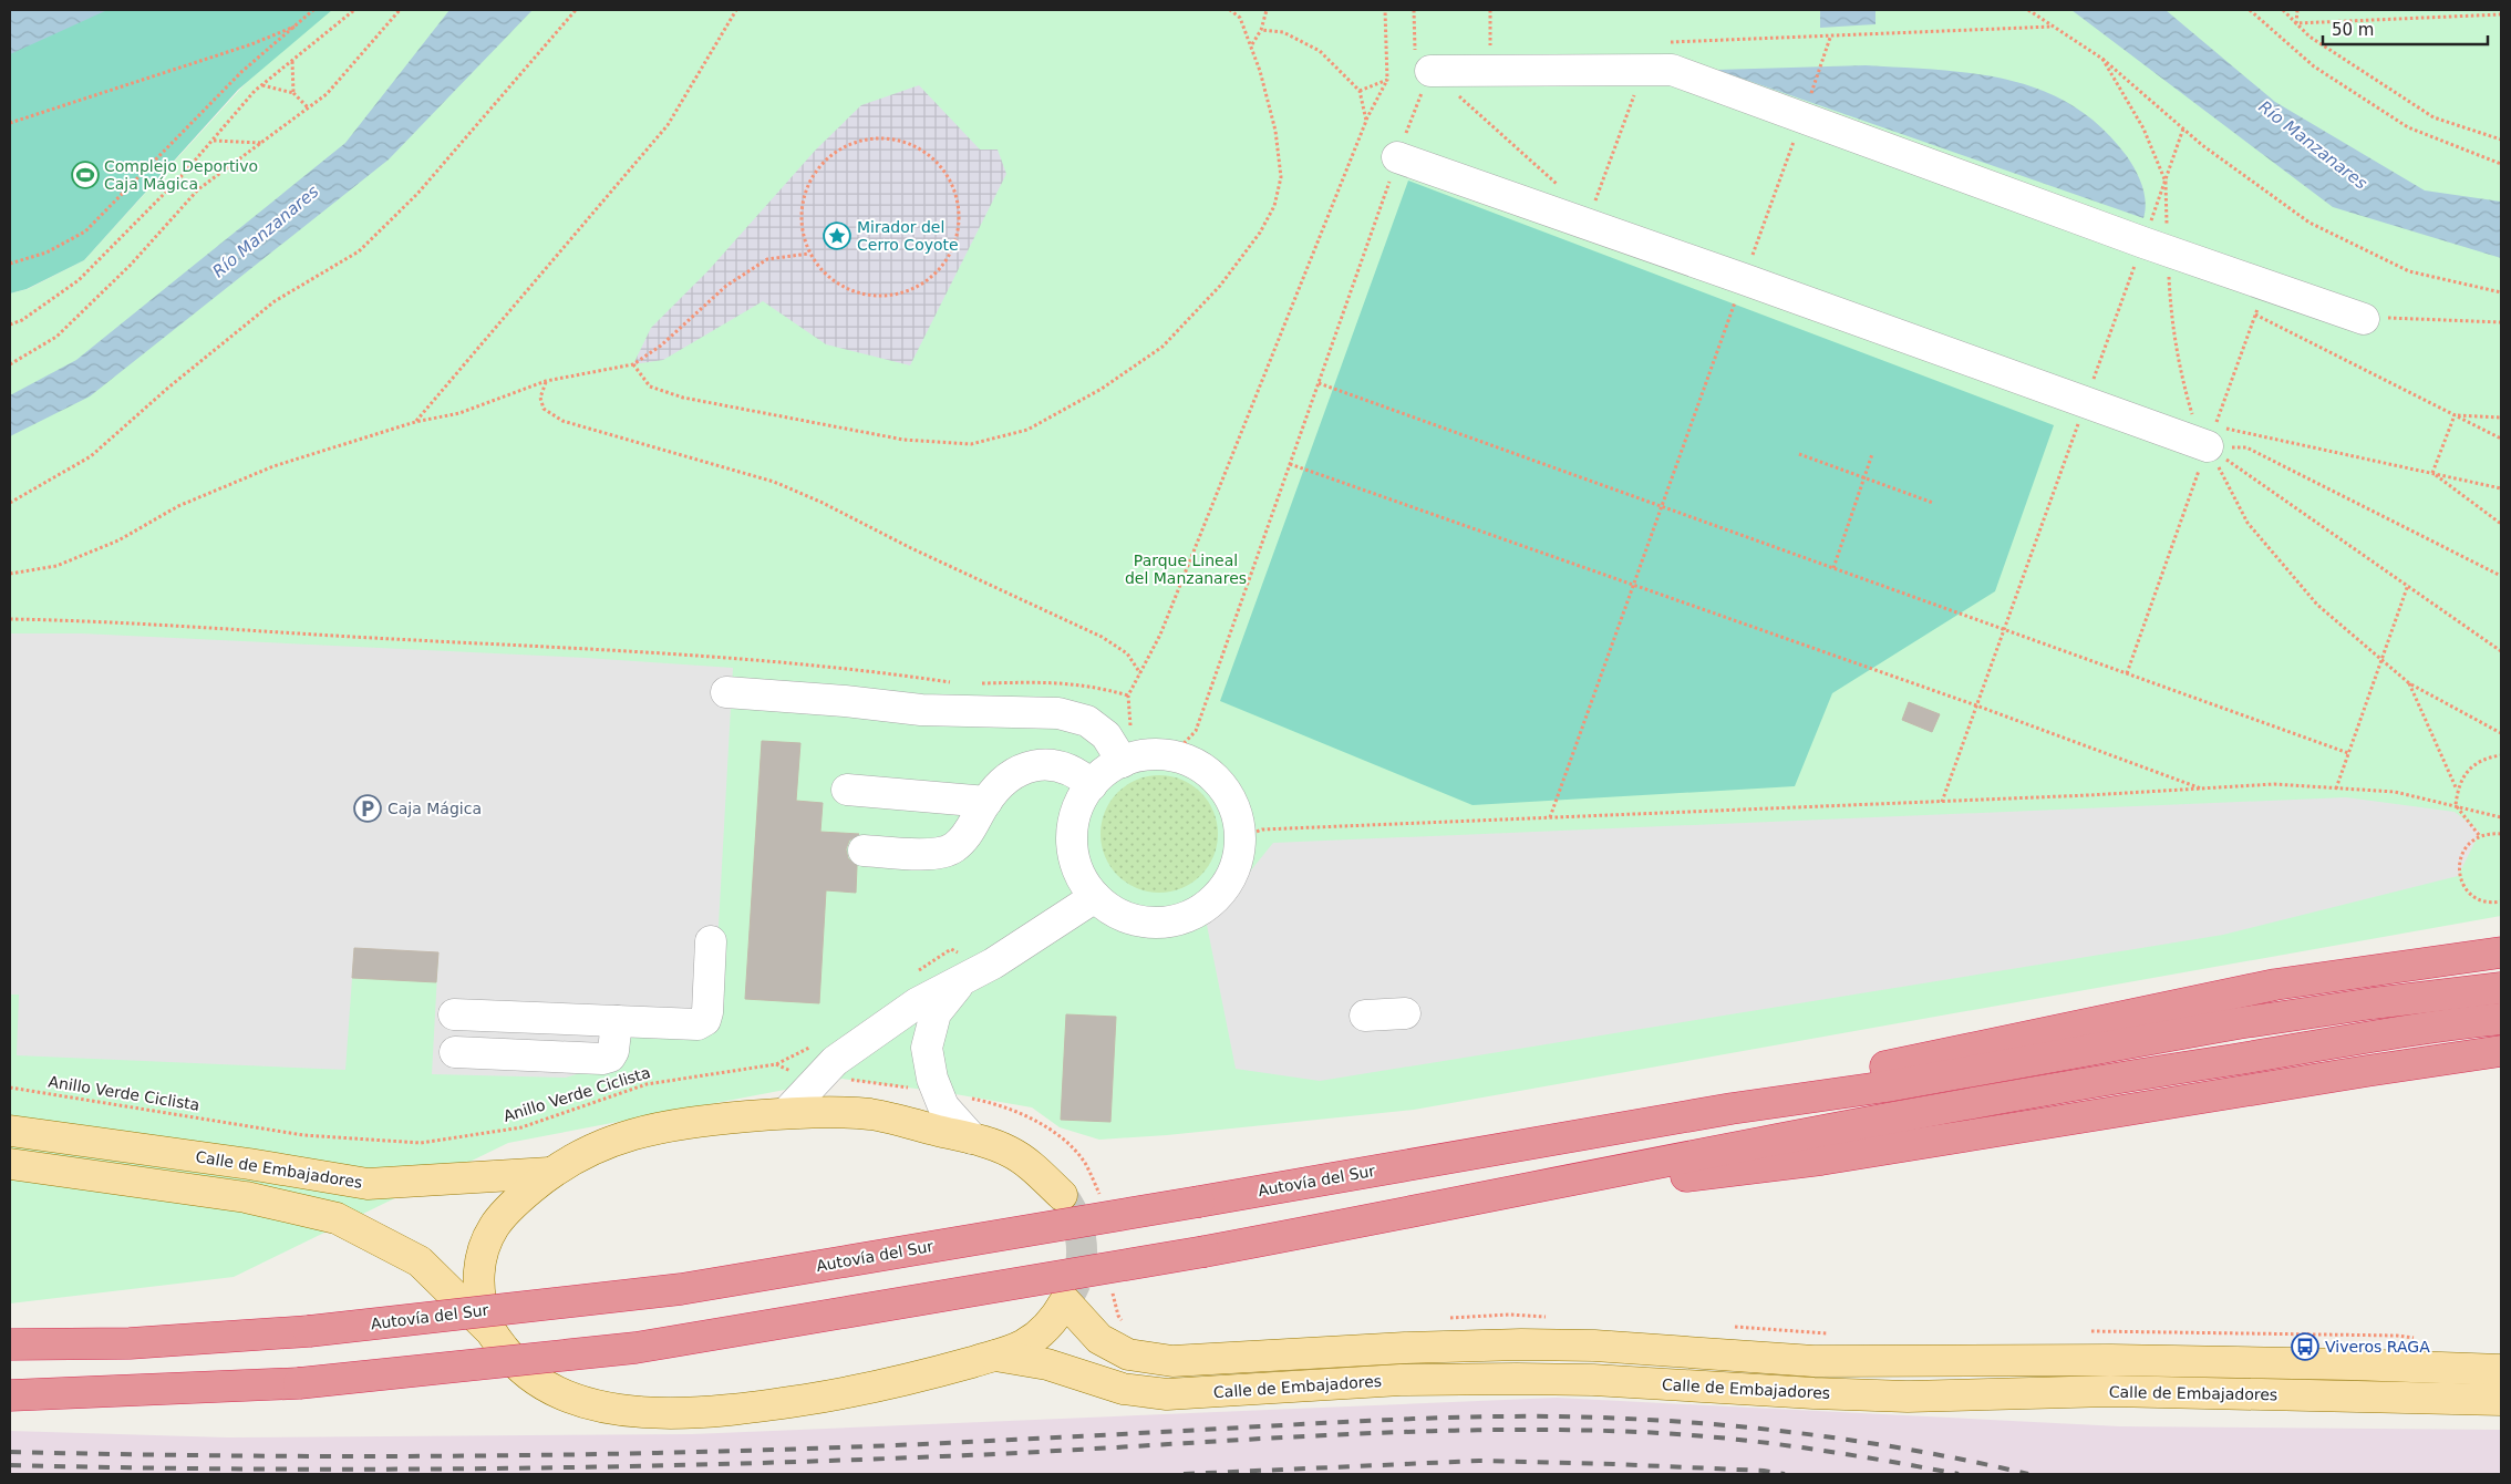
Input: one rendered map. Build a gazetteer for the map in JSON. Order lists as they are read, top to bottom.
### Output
{
  "streets": {
    "highway": ["Autovía del Sur"],
    "main road": ["Calle de Embajadores"],
    "path": ["Anillo Verde Ciclista"]
  },
  "water": ["Río Manzanares"],
  "parks": ["Parque Lineal del Manzanares"],
  "places": {
    "sports": ["Complejo Deportivo Caja Mágica"],
    "place": ["Mirador del Cerro Coyote"],
    "parking": ["Caja Mágica"],
    "bus stop": ["Viveros RAGA"]
  },
  "scale_bar": "50 m"
}
